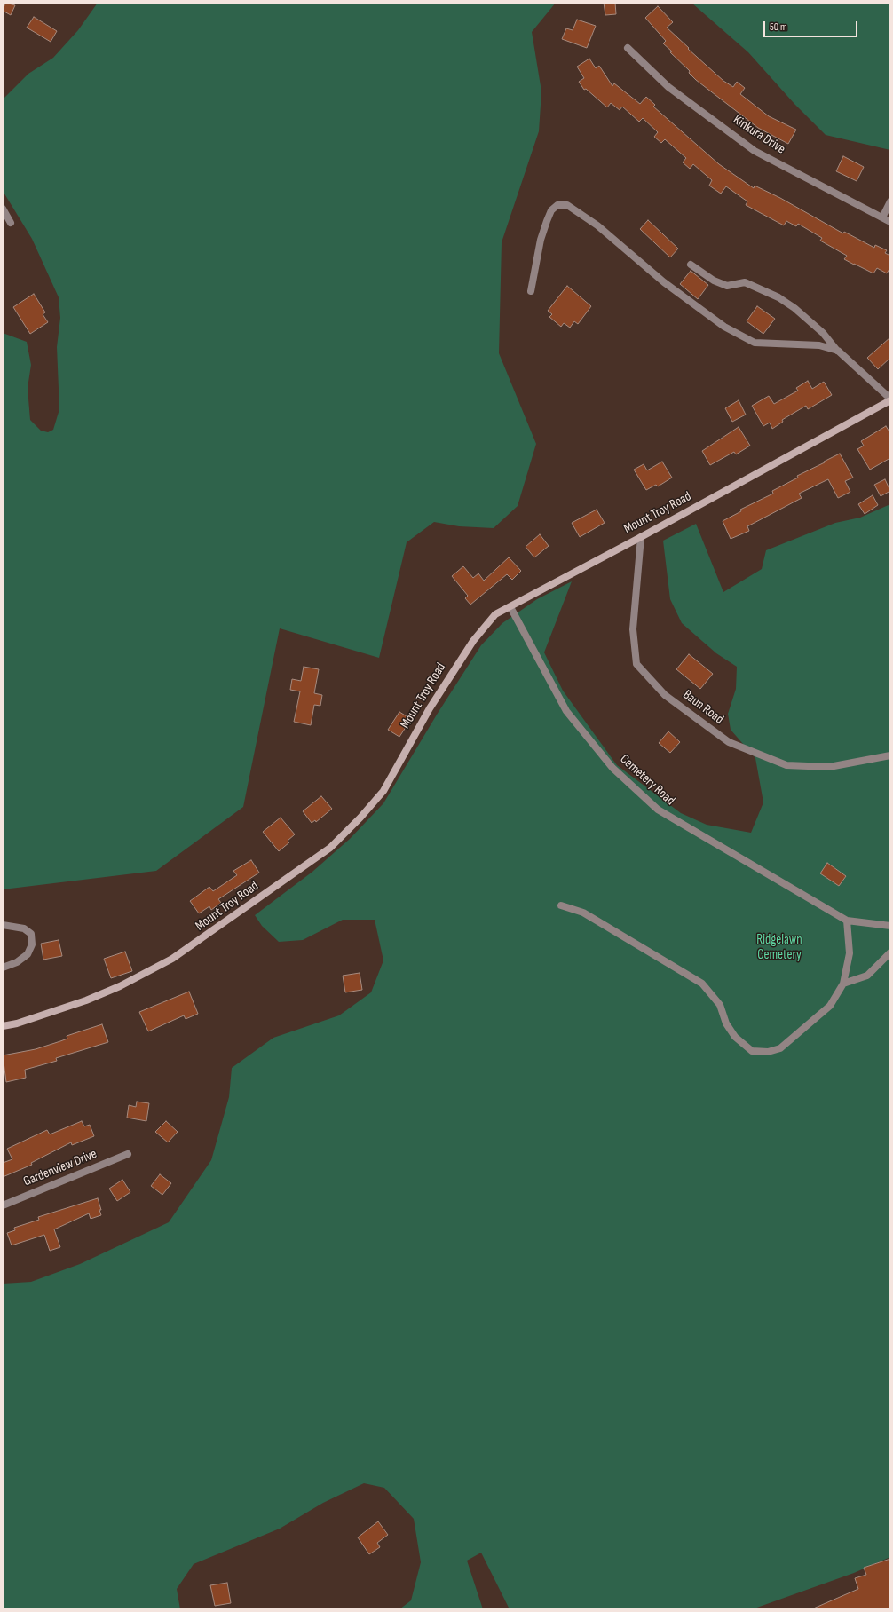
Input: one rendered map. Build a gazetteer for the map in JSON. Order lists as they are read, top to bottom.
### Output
{
  "streets": {
    "street": [
      "Kinkura Drive",
      "Mount Troy Road",
      "Baun Road",
      "Cemetery Road",
      "Gardenview Drive"
    ]
  },
  "crossings": [
    ["Mount Troy Road", "Baun Road"],
    ["Mount Troy Road", "Cemetery Road"]
  ],
  "parks": ["Ridgelawn Cemetery"],
  "scale_bar": "50 m"
}
